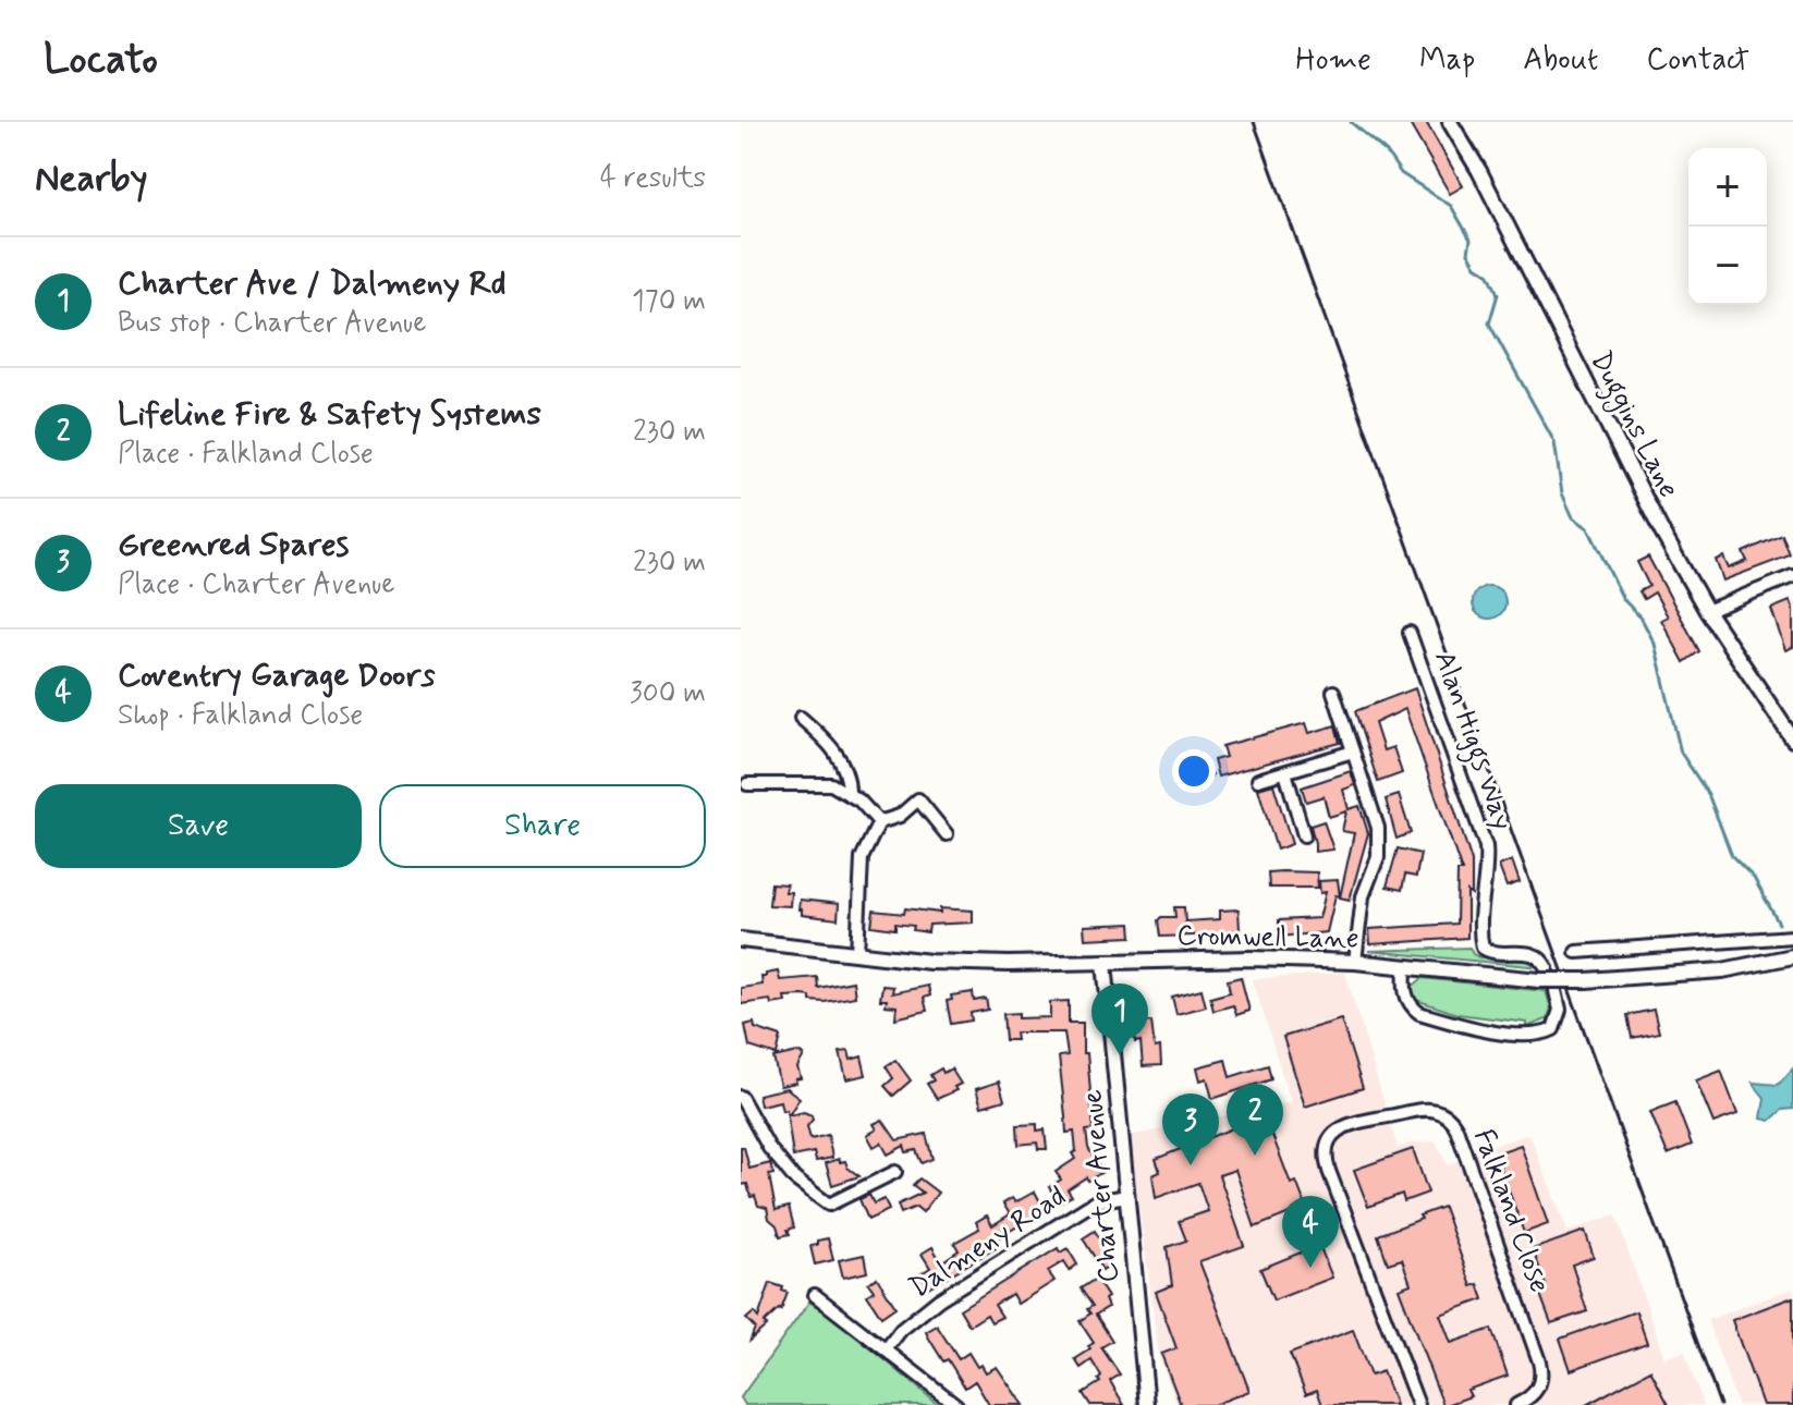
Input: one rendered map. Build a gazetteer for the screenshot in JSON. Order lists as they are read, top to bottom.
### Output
{
  "streets": {
    "street": [
      "Duggins Lane",
      "Alan Higgs Way",
      "Cromwell Lane",
      "Charter Avenue",
      "Falkland Close",
      "Dalmeny Road"
    ]
  },
  "crossings": [
    ["Alan Higgs Way", "Cromwell Lane"],
    ["Cromwell Lane", "Charter Avenue"],
    ["Charter Avenue", "Dalmeny Road"]
  ],
  "page": {
    "header": "Locato",
    "nav": [
      "Home",
      "Map",
      "About",
      "Contact"
    ],
    "heading": ["Nearby", "4 results"],
    "map_buttons": ["+", "−"],
    "list": [
      {
        "mark": "1",
        "name": "Charter Ave / Dalmeny Rd",
        "note": "Bus stop · Charter Avenue",
        "value": "170 m"
      },
      {
        "mark": "2",
        "name": "Lifeline Fire & Safety Systems",
        "note": "Place · Falkland Close",
        "value": "230 m"
      },
      {
        "mark": "3",
        "name": "Greenred Spares",
        "note": "Place · Charter Avenue",
        "value": "230 m"
      },
      {
        "mark": "4",
        "name": "Coventry Garage Doors",
        "note": "Shop · Falkland Close",
        "value": "300 m"
      }
    ],
    "buttons": ["Save", "Share"],
    "pins": [
      "1",
      "2",
      "3",
      "4"
    ]
  }
}
